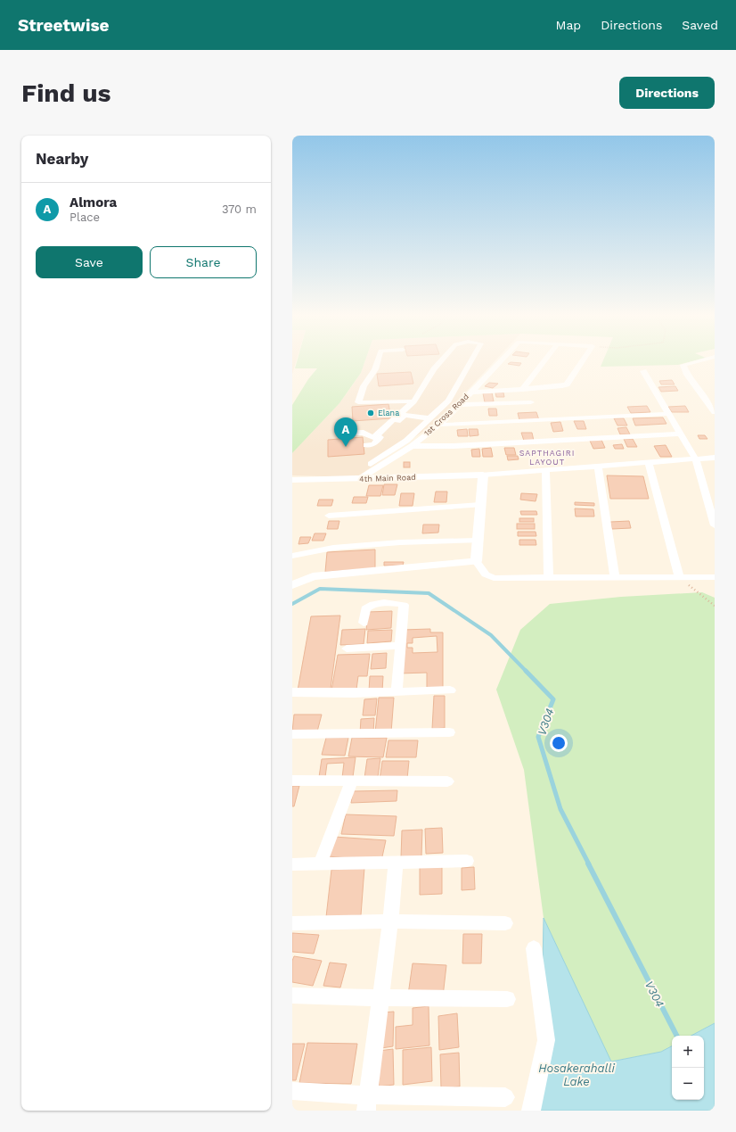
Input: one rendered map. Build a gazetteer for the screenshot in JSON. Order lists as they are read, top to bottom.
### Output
{
  "streets": {
    "street": ["1st Cross Road", "4th Main Road"]
  },
  "crossings": [
    ["1st Cross Road", "4th Main Road"]
  ],
  "districts": ["SAPTHAGIRI LAYOUT"],
  "water": ["V304", "Hosakerahalli Lake"],
  "places": ["Elana"],
  "page": {
    "header": "Streetwise",
    "nav": ["Map", "Directions", "Saved"],
    "buttons": [
      "Directions",
      ["Save", "Share"]
    ],
    "title": "Find us",
    "heading": "Nearby",
    "list": [
      {
        "mark": "A",
        "name": "Almora",
        "note": "Place",
        "value": "370 m"
      }
    ],
    "pins": "A",
    "map_buttons": ["+", "−"]
  }
}
